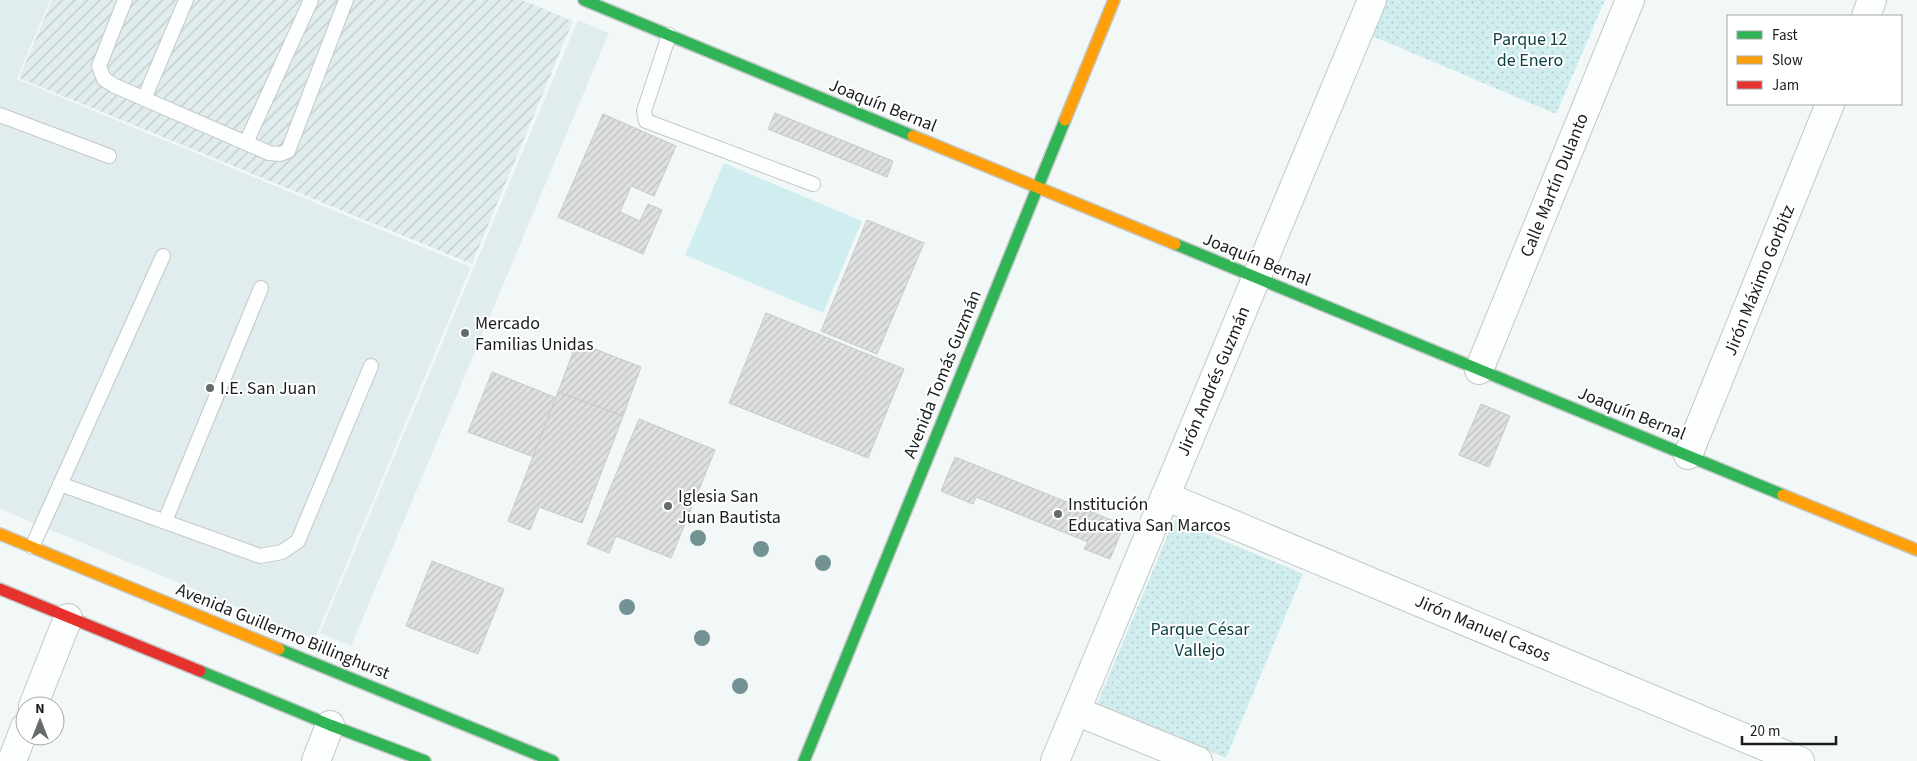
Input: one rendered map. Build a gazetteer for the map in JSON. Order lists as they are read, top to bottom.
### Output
{
  "streets": {
    "street": [
      "Joaquín Bernal",
      "Calle Martín Dulanto",
      "Jirón Máximo Gorbitz",
      "Avenida Tomás Guzmán",
      "Jirón Andrés Guzmán",
      "Jirón Manuel Casos",
      "Avenida Guillermo Billinghurst"
    ]
  },
  "crossings": [
    ["Joaquín Bernal", "Calle Martín Dulanto"],
    ["Joaquín Bernal", "Jirón Máximo Gorbitz"],
    ["Joaquín Bernal", "Avenida Tomás Guzmán"],
    ["Joaquín Bernal", "Jirón Andrés Guzmán"],
    ["Jirón Andrés Guzmán", "Jirón Manuel Casos"]
  ],
  "parks": ["Parque 12 de Enero", "Parque César Vallejo"],
  "places": [
    "Mercado Familias Unidas",
    "I.E. San Juan",
    "Iglesia San Juan Bautista",
    "Institución Educativa San Marcos"
  ],
  "legend": ["Fast", "Slow", "Jam"],
  "scale_bar": "20 m",
  "north": "top"
}
